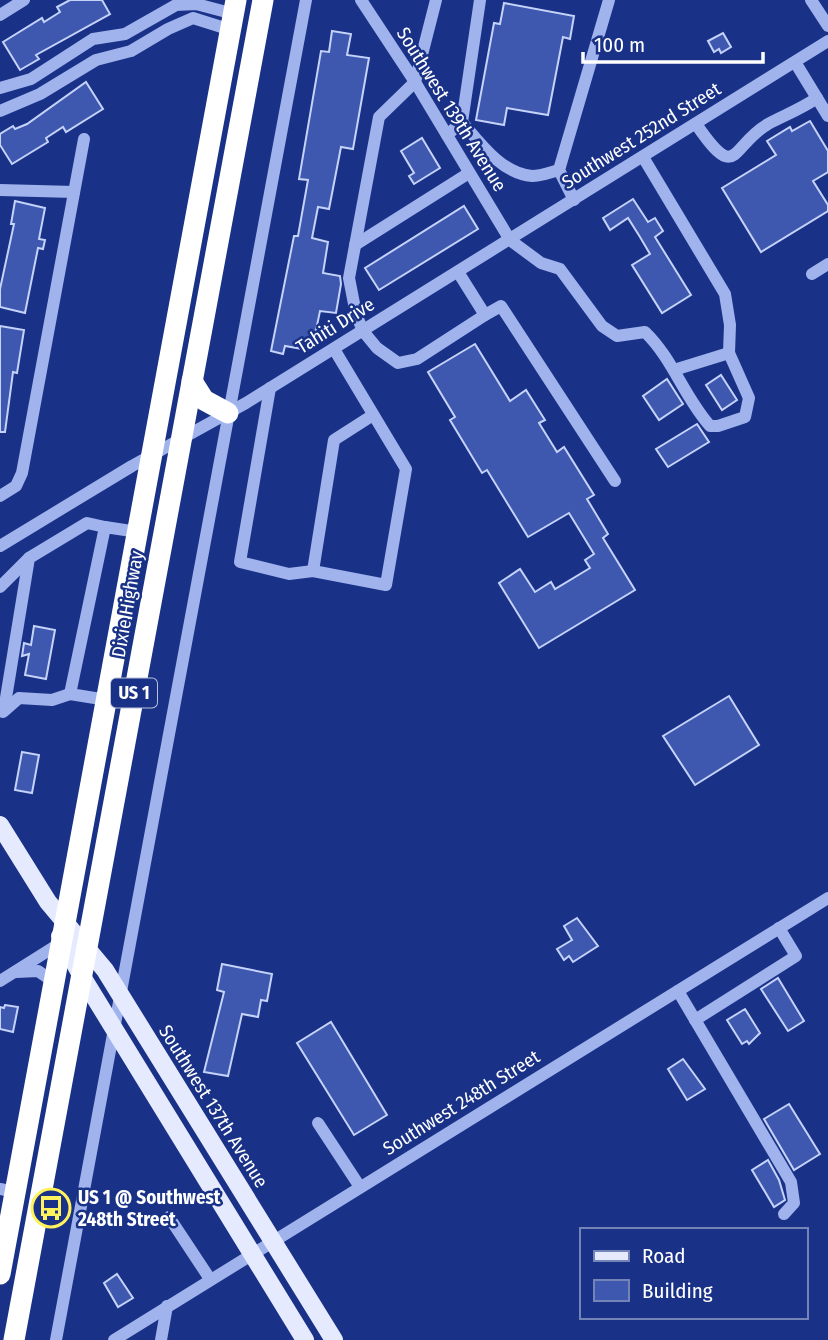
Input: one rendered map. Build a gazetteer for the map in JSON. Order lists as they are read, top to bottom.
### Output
{
  "streets": {
    "highway": ["Dixie Highway", "US 1"],
    "main road": ["Southwest 137th Avenue"],
    "street": [
      "Southwest 139th Avenue",
      "Southwest 252nd Street",
      "Tahiti Drive",
      "Southwest 248th Street"
    ]
  },
  "crossings": [
    ["Southwest 139th Avenue", "Southwest 252nd Street"],
    ["Southwest 139th Avenue", "Tahiti Drive"],
    ["Southwest 252nd Street", "Tahiti Drive"],
    ["Tahiti Drive", "Dixie Highway"],
    ["Dixie Highway", "Southwest 137th Avenue"],
    ["Southwest 248th Street", "Southwest 137th Avenue"]
  ],
  "places": {
    "bus stop": ["US 1 @ Southwest 248th Street"]
  },
  "legend": ["Road", "Building"],
  "scale_bar": "100 m"
}
